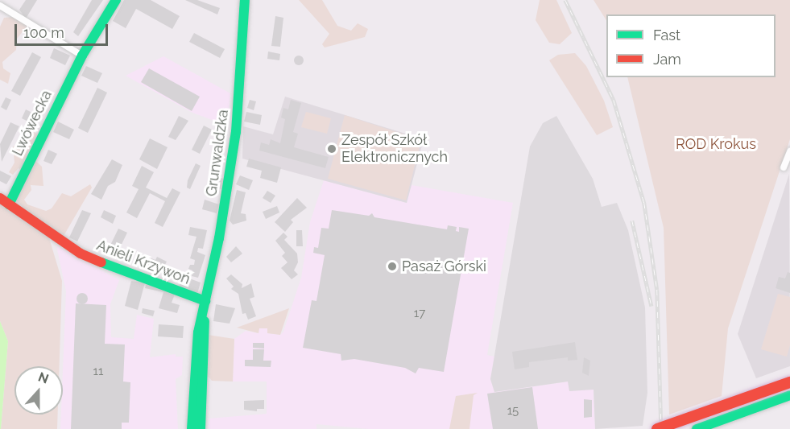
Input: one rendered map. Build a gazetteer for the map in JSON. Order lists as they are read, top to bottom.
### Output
{
  "streets": {
    "street": ["Lwówecka", "Grunwaldzka", "Anieli Krzywoń"]
  },
  "crossings": [
    ["Lwówecka", "Anieli Krzywoń"],
    ["Grunwaldzka", "Anieli Krzywoń"]
  ],
  "parks": ["ROD Krokus"],
  "places": ["Zespół Szkół Elektronicznych", "Pasaż Górski"],
  "house_numbers": ["17", "11", "15"],
  "legend": ["Fast", "Jam"],
  "scale_bar": "100 m",
  "north": "top"
}
